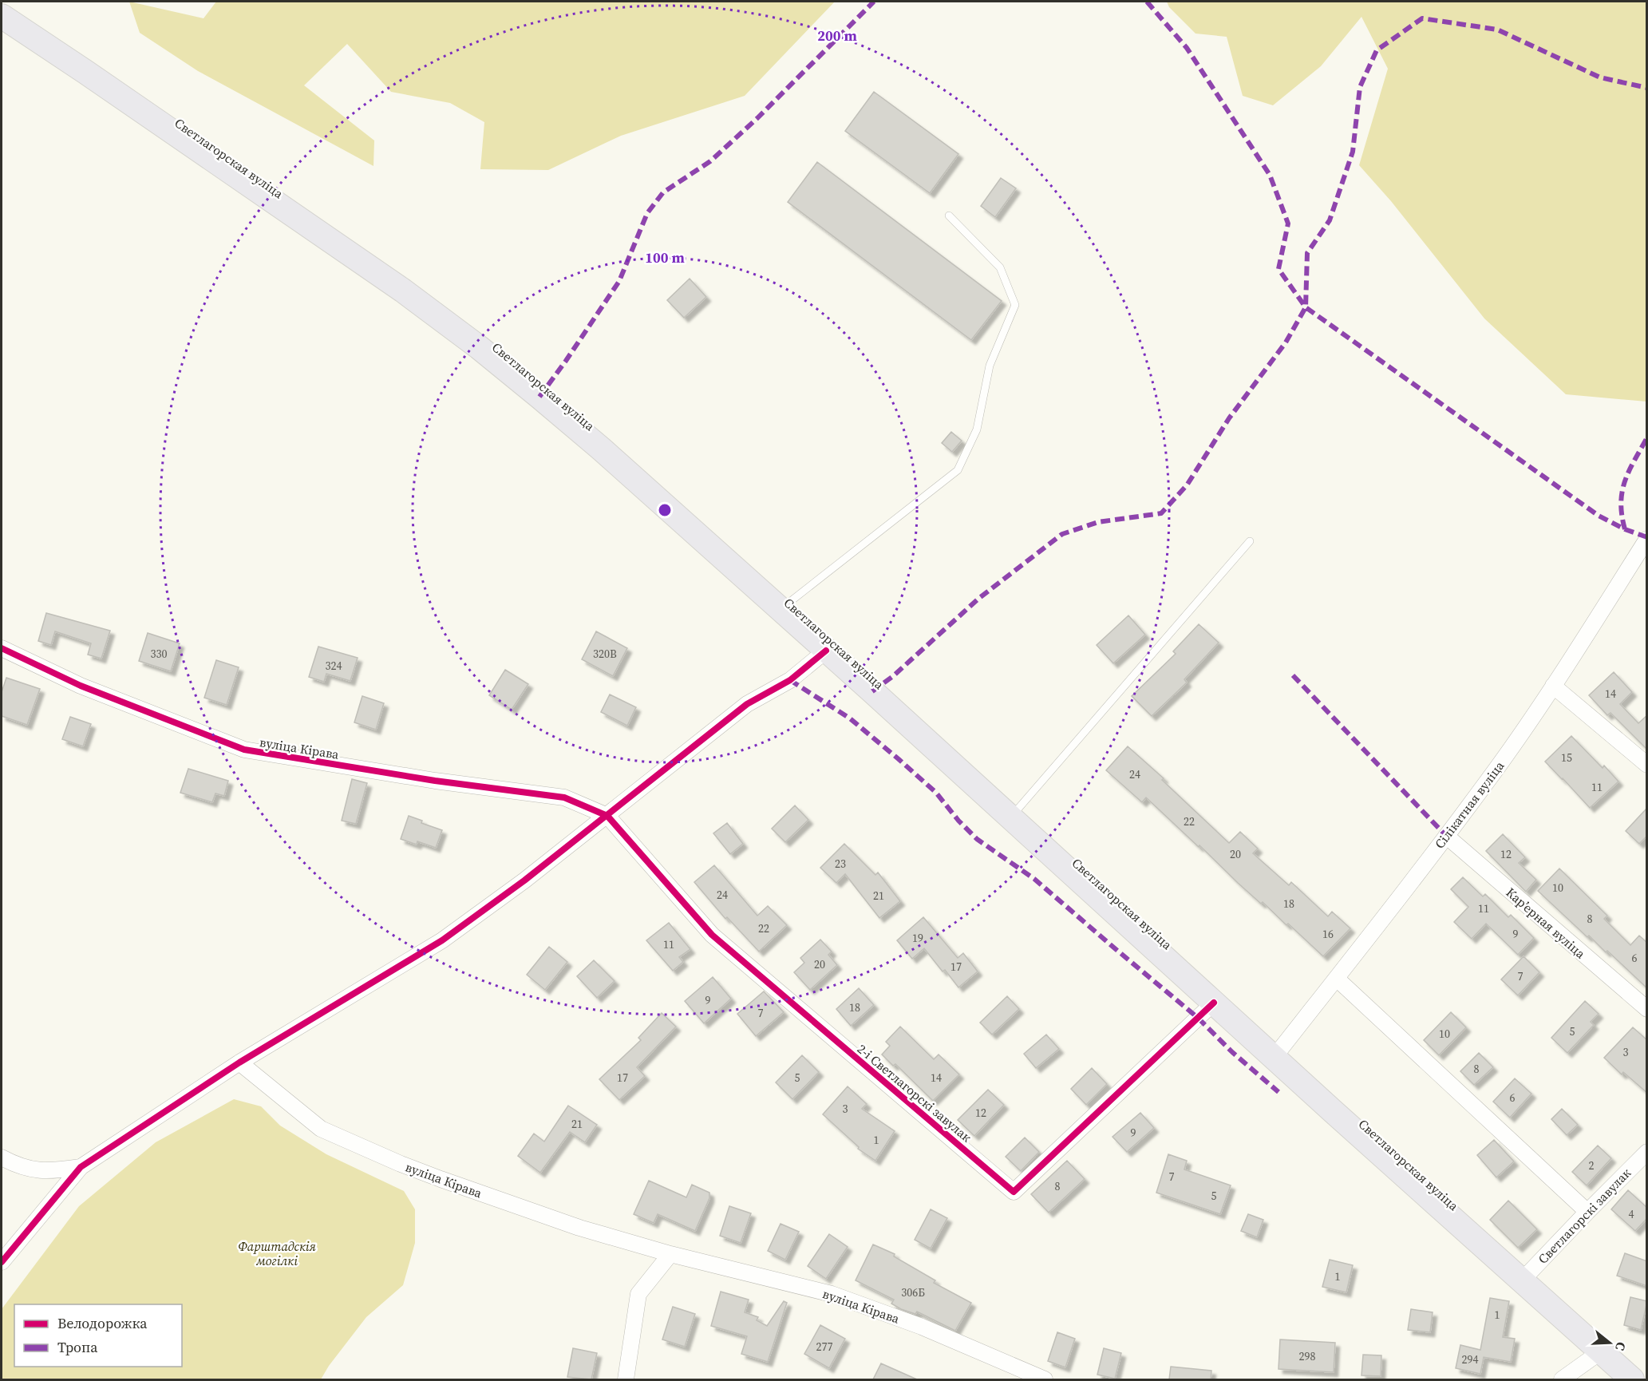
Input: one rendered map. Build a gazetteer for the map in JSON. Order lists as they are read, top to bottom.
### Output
{
  "streets": {
    "main road": ["Светлагорская вуліца"],
    "street": [
      "вуліца Кірава",
      "Сілікатная вуліца",
      "Карʼерная вуліца",
      "2-і Светлагорскі завулак",
      "Светлагорскі завулак"
    ]
  },
  "crossings": [
    ["Светлагорская вуліца", "Сілікатная вуліца"],
    ["Светлагорская вуліца", "2-і Светлагорскі завулак"],
    ["Светлагорская вуліца", "Светлагорскі завулак"],
    ["вуліца Кірава", "2-і Светлагорскі завулак"],
    ["Сілікатная вуліца", "Карʼерная вуліца"]
  ],
  "parks": ["Фарштадскія могілкі"],
  "house_numbers": [
    "330",
    "320В",
    "324",
    "14",
    "15",
    "24",
    "11",
    "22",
    "20",
    "12",
    "23",
    "10",
    "24",
    "21",
    "18",
    "11",
    "8",
    "22",
    "16",
    "9",
    "19",
    "11",
    "6",
    "20",
    "17",
    "7",
    "9",
    "18",
    "7",
    "5",
    "10",
    "3",
    "8",
    "17",
    "5",
    "14",
    "6",
    "3",
    "12",
    "21",
    "9",
    "1",
    "2",
    "7",
    "8",
    "5",
    "4",
    "1",
    "306Б",
    "1",
    "277",
    "298",
    "294"
  ],
  "legend": ["Велодорожка", "Тропа"],
  "north": "right",
  "rings": ["200 m", "100 m"]
}
